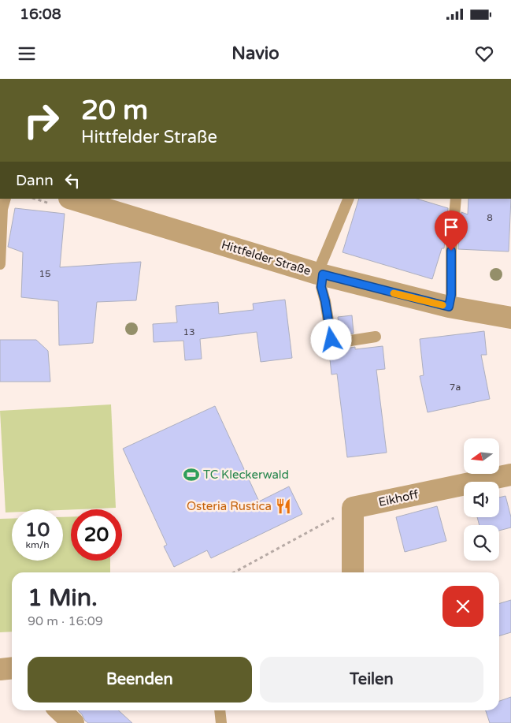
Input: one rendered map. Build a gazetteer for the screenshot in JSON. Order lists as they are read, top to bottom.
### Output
{
  "streets": {
    "street": ["Hittfelder Straße", "Eikhoff"]
  },
  "places": {
    "sports": ["TC Kleckerwald"],
    "restaurant": ["Osteria Rustica"]
  },
  "house_numbers": [
    "8",
    "15",
    "13",
    "7a"
  ],
  "north": "left",
  "page": {
    "status": "16:08",
    "header": "Navio",
    "turn": ["20 m", "Hittfelder Straße"],
    "then": "Dann",
    "speed": "10 km/h",
    "limit": "20",
    "heading": ["1 Min.", "90 m · 16:09"],
    "buttons": ["Beenden", "Teilen"]
  }
}
